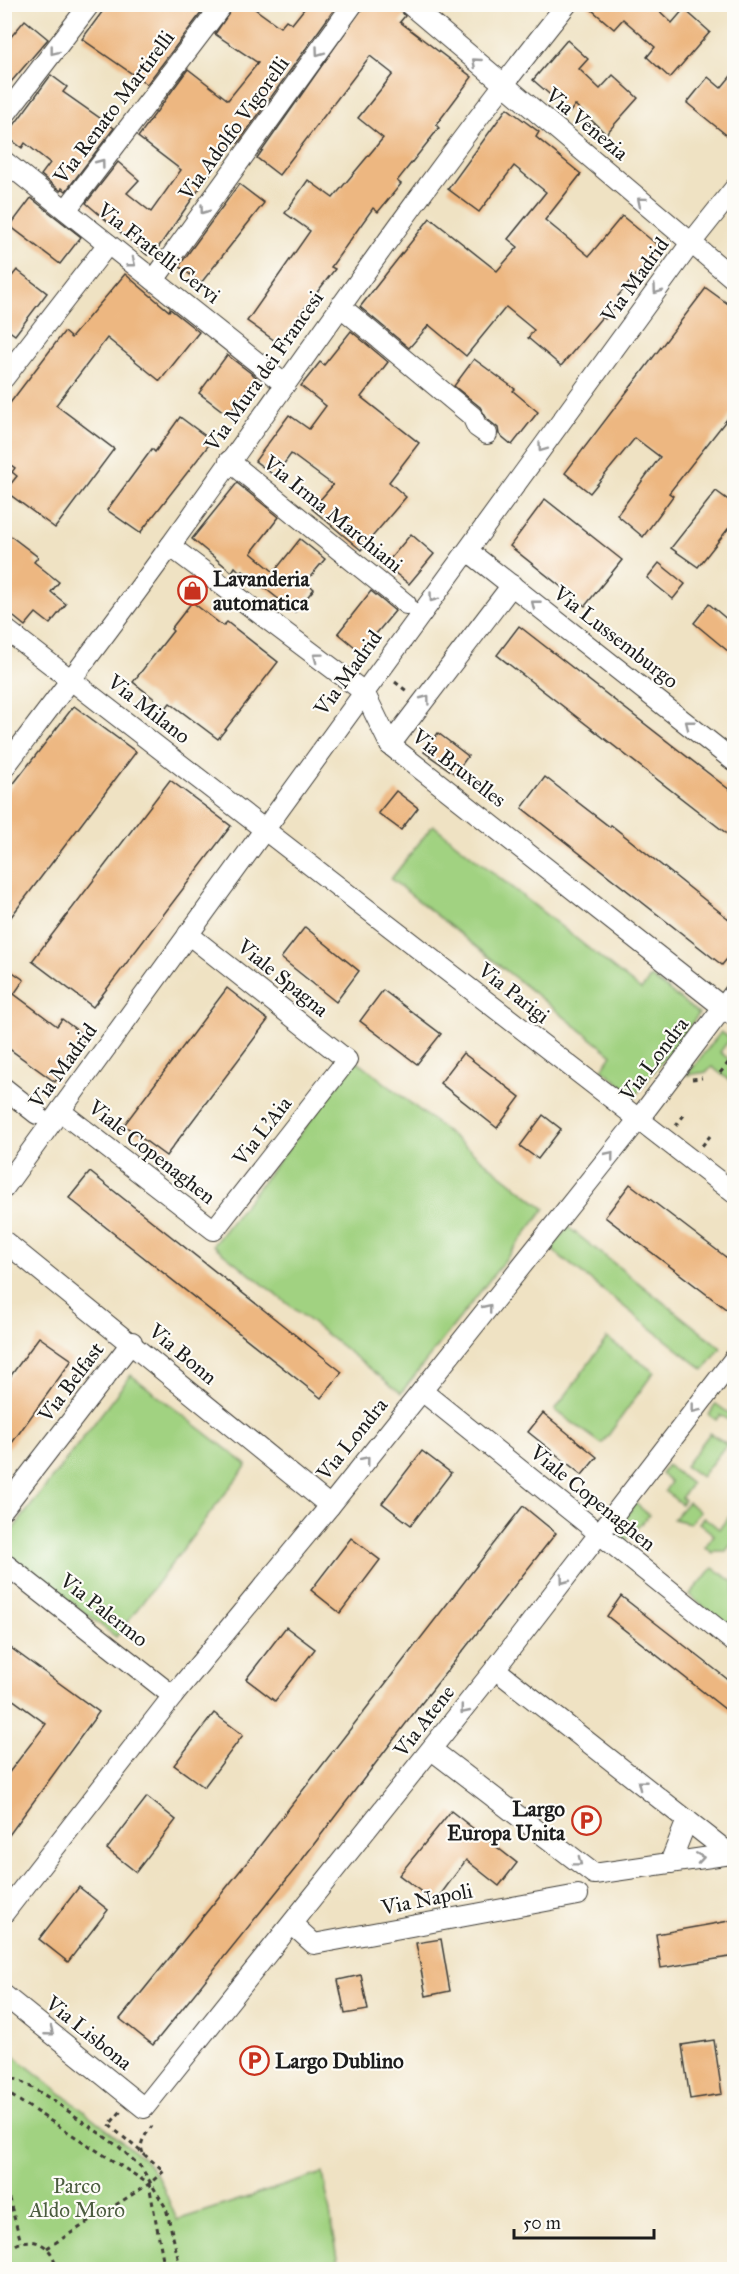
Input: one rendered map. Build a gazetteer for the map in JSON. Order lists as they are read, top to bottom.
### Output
{
  "streets": {
    "street": [
      "Via Renato Martirelli",
      "Via Venezia",
      "Via Adolfo Vigorelli",
      "Via Fratelli Cervi",
      "Via Madrid",
      "Via Mura dei Francesi",
      "Via Irma Marchiani",
      "Via Lussemburgo",
      "Via Milano",
      "Via Bruxelles",
      "Viale Spagna",
      "Via Parigi",
      "Via Londra",
      "Via L'Aia",
      "Viale Copenaghen",
      "Via Bonn",
      "Via Belfast",
      "Via Palermo",
      "Via Atene",
      "Via Napoli",
      "Via Lisbona"
    ]
  },
  "crossings": [
    ["Via Renato Martirelli", "Via Fratelli Cervi"],
    ["Via Venezia", "Via Madrid"],
    ["Via Venezia", "Via Mura dei Francesi"],
    ["Via Adolfo Vigorelli", "Via Fratelli Cervi"],
    ["Via Fratelli Cervi", "Via Mura dei Francesi"],
    ["Via Madrid", "Via Lussemburgo"],
    ["Via Madrid", "Via Milano"],
    ["Via Madrid", "Via Bruxelles"],
    ["Via Madrid", "Viale Spagna"],
    ["Via Madrid", "Via Parigi"],
    ["Via Madrid", "Viale Copenaghen"],
    ["Via Mura dei Francesi", "Via Irma Marchiani"],
    ["Via Mura dei Francesi", "Via Milano"],
    ["Via Mura dei Francesi", "Via Bruxelles"],
    ["Via Milano", "Via Parigi"],
    ["Via Bruxelles", "Via Londra"],
    ["Viale Spagna", "Via L'Aia"],
    ["Via Parigi", "Via Londra"],
    ["Via Londra", "Viale Copenaghen"],
    ["Via Londra", "Via Bonn"],
    ["Via Londra", "Via Palermo"],
    ["Via L'Aia", "Viale Copenaghen"],
    ["Viale Copenaghen", "Via Atene"],
    ["Via Bonn", "Via Belfast"],
    ["Via Atene", "Via Napoli"],
    ["Via Atene", "Via Lisbona"]
  ],
  "one_way": [
    "Via Venezia",
    "Via Adolfo Vigorelli",
    "Via Madrid",
    "Via Lussemburgo",
    "Via Londra",
    "Via Atene",
    "Via Lisbona"
  ],
  "parks": ["Parco Aldo Moro"],
  "places": {
    "shop": ["Lavanderia automatica"],
    "parking": ["Largo Europa Unita", "Largo Dublino"]
  },
  "scale_bar": "50 m"
}
